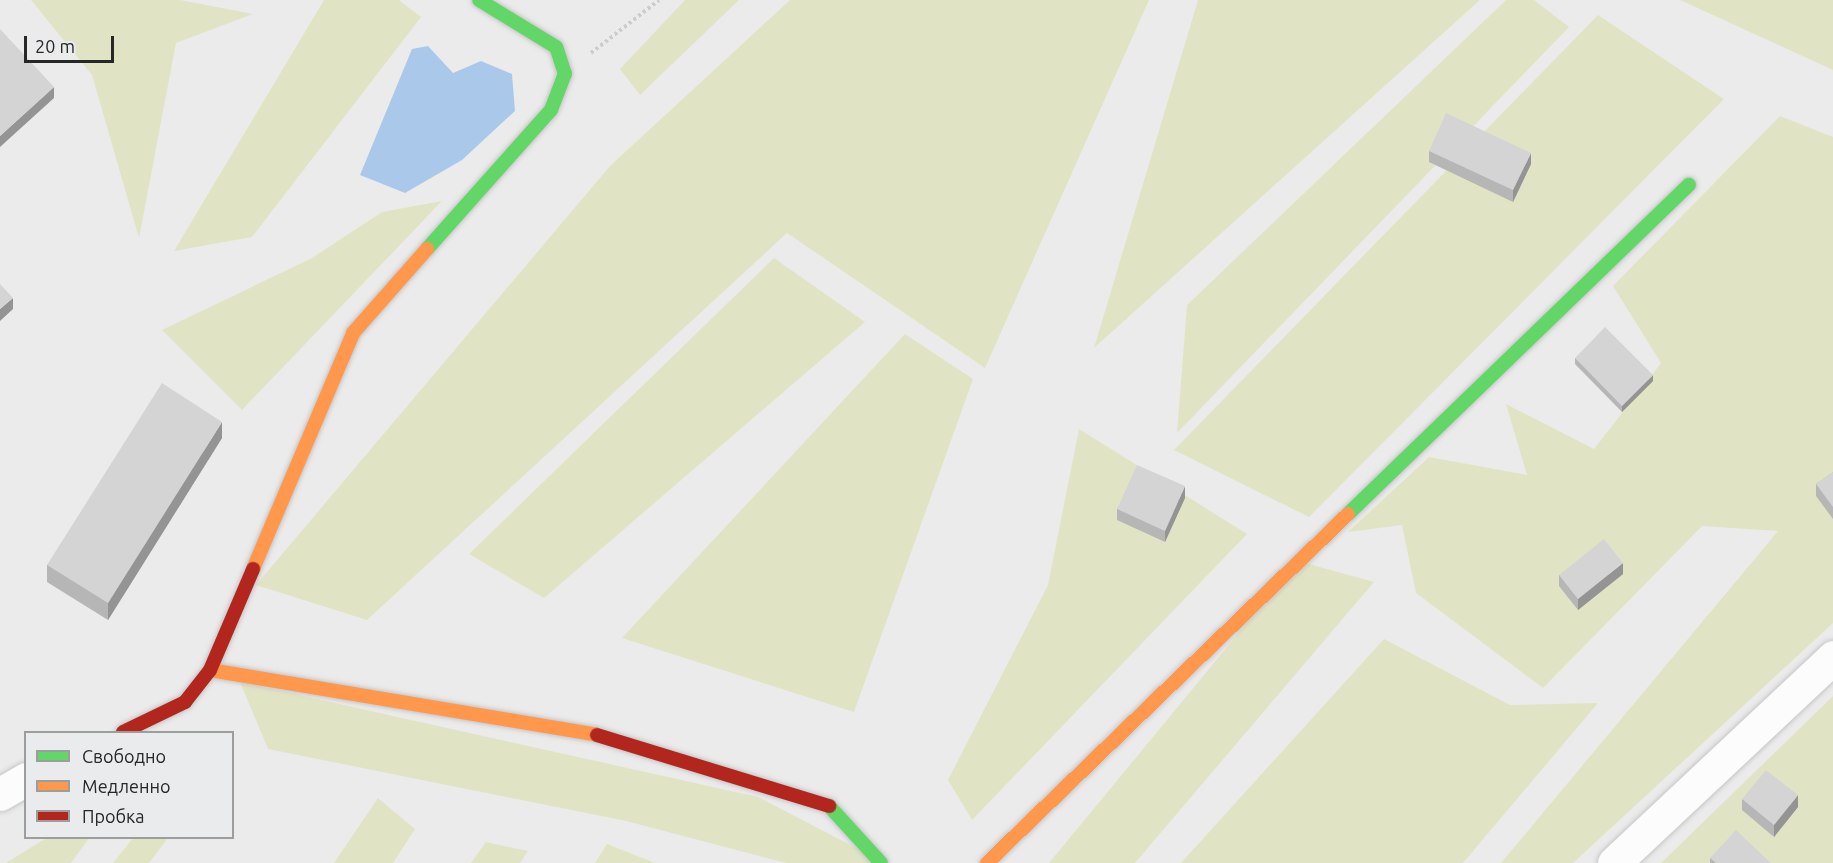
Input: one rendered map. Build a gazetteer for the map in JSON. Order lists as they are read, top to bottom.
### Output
{
  "legend": ["Свободно", "Медленно", "Пробка"],
  "scale_bar": "20 m"
}
